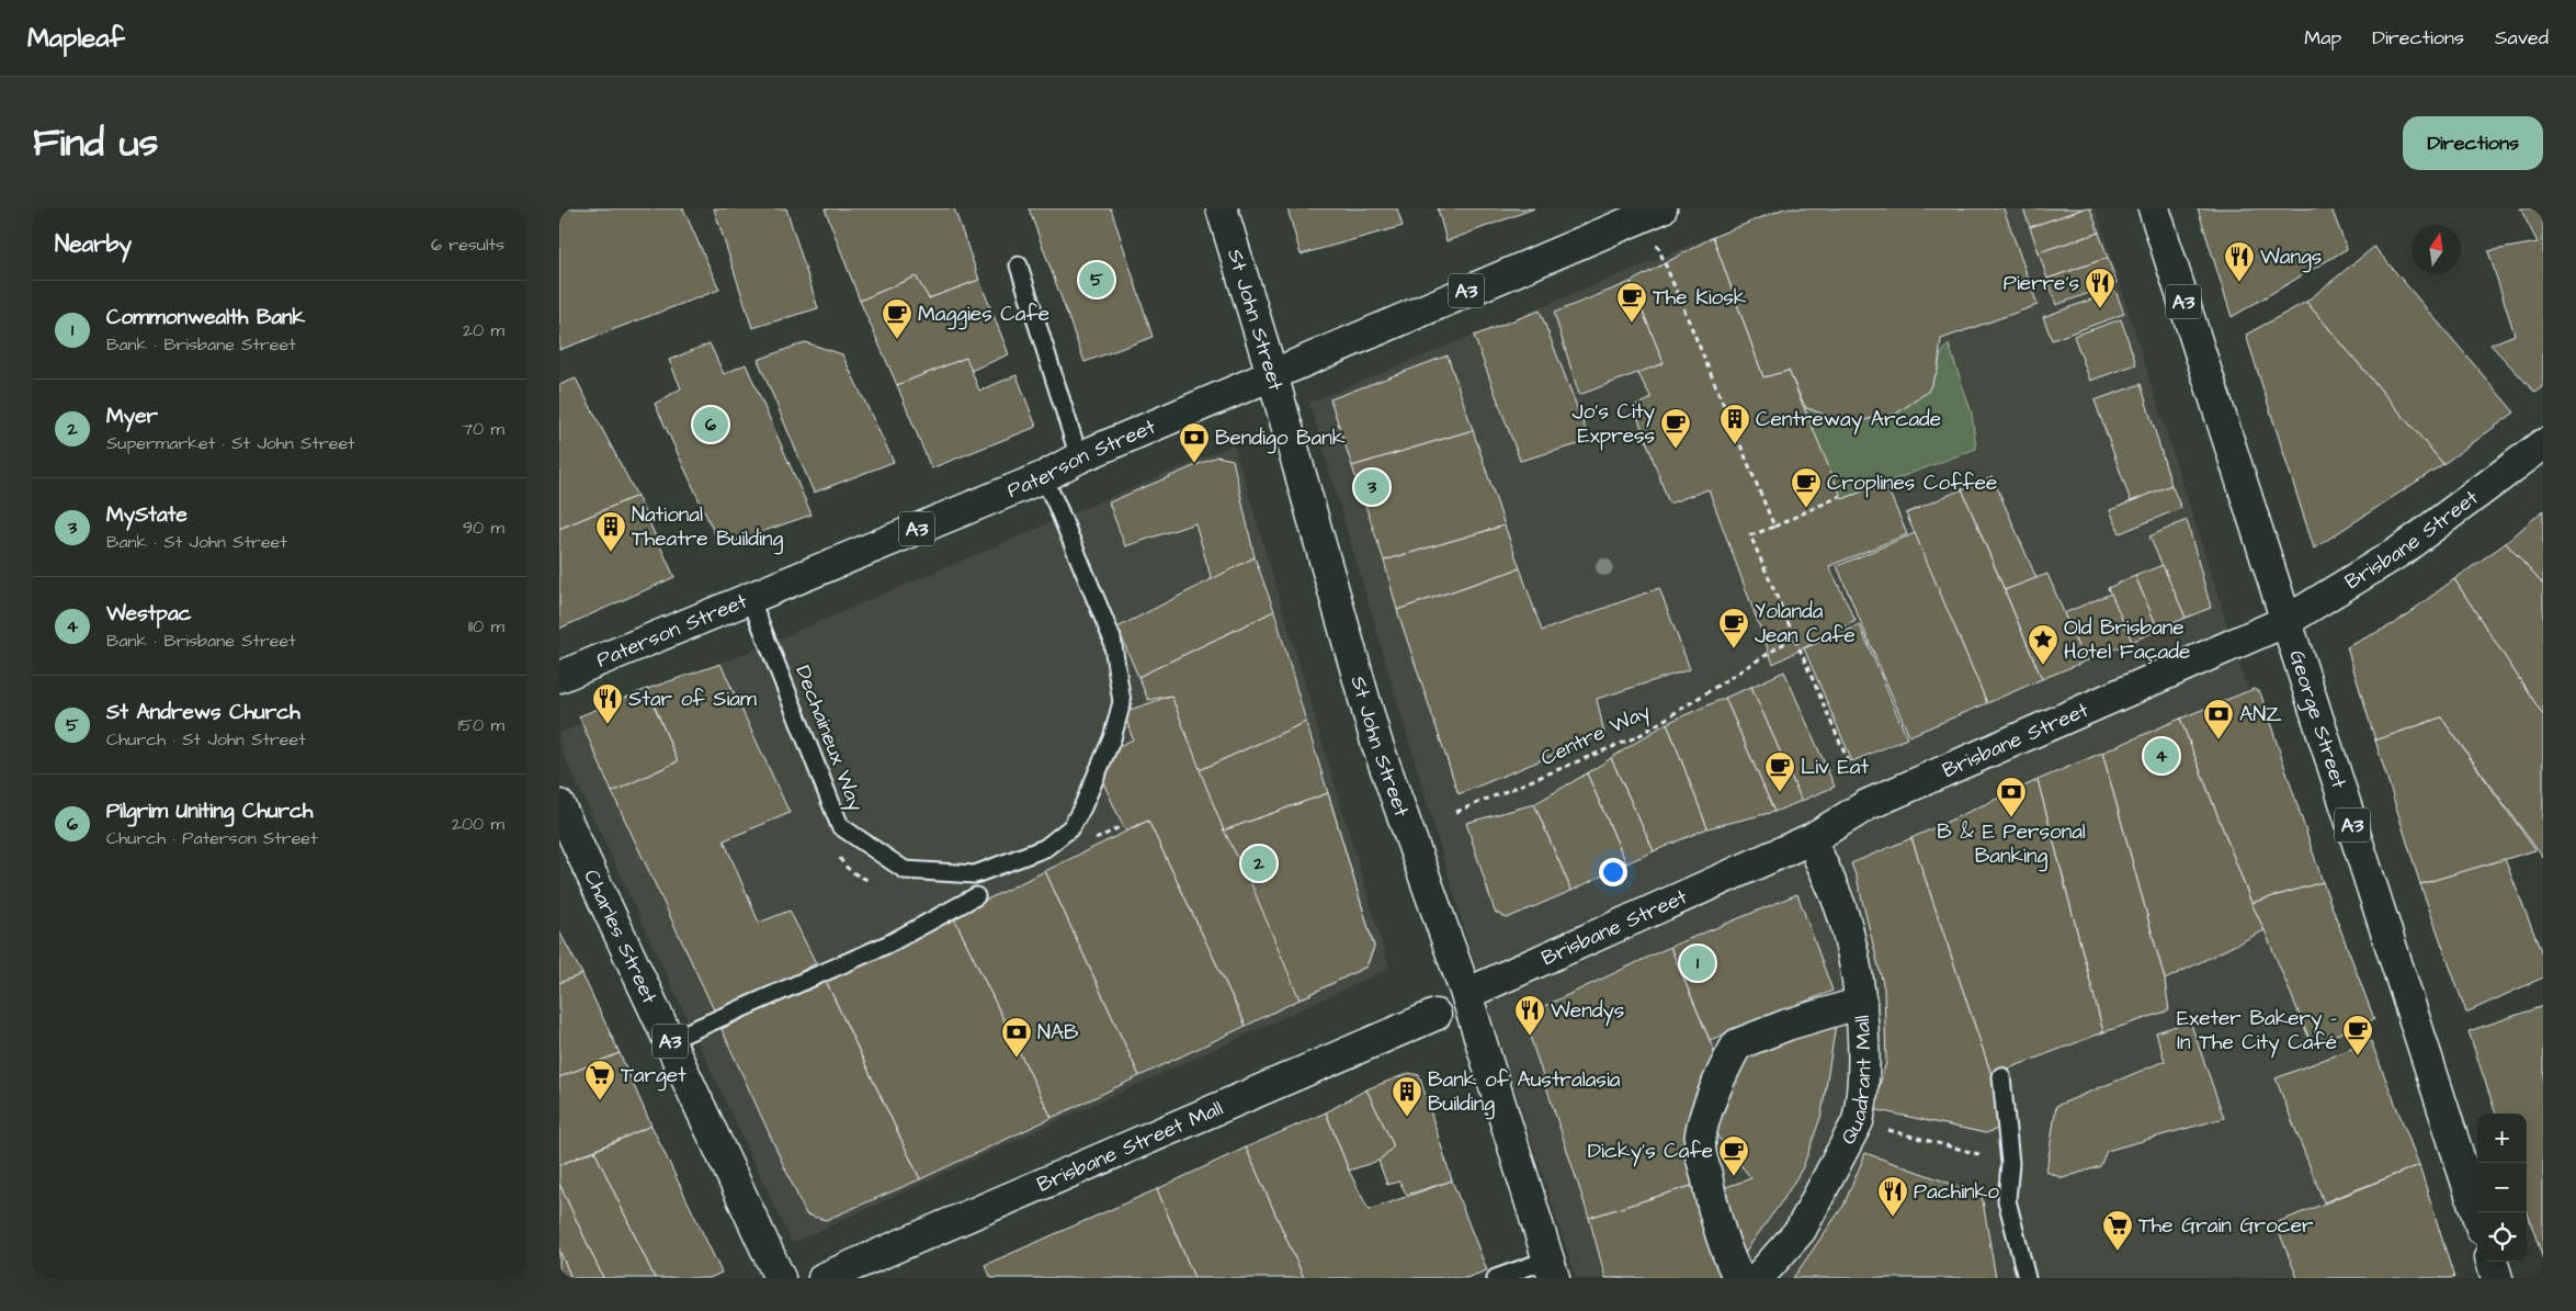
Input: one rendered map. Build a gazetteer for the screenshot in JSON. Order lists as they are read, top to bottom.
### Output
{
  "streets": {
    "main road": [
      "A3",
      "St John Street",
      "Paterson Street",
      "Brisbane Street",
      "George Street",
      "Charles Street",
      "Quadrant Mall",
      "Brisbane Street Mall"
    ],
    "lane": ["Dechaineux Way"],
    "path": ["Centre Way"]
  },
  "crossings": [
    ["St John Street", "Paterson Street"],
    ["St John Street", "Brisbane Street"],
    ["Paterson Street", "Dechaineux Way"],
    ["Brisbane Street", "George Street"]
  ],
  "places": {
    "restaurant": [
      "Wangs",
      "Pierre’s",
      "Star of Siam",
      "Wendys",
      "Pachinko"
    ],
    "cafe": [
      "The Kiosk",
      "Maggies Cafe",
      "Jo's City Express",
      "Croplines Coffee",
      "Yolanda Jean Cafe",
      "Liv Eat",
      "Exeter Bakery - In The City Café",
      "Dicky's Cafe"
    ],
    "building": ["Centreway Arcade", "National Theatre Building", "Bank of Australasia Building"],
    "bank": [
      "Bendigo Bank",
      "ANZ",
      "B & E Personal Banking",
      "NAB"
    ],
    "place": ["Old Brisbane Hotel Façade"],
    "supermarket": ["Target", "The Grain Grocer"]
  },
  "north": "top",
  "page": {
    "header": "Mapleaf",
    "nav": ["Map", "Directions", "Saved"],
    "title": "Find us",
    "buttons": "Directions",
    "heading": ["Nearby", "6 results"],
    "pins": [
      "5",
      "6",
      "3",
      "4",
      "2",
      "1"
    ],
    "list": [
      {
        "mark": "1",
        "name": "Commonwealth Bank",
        "note": "Bank · Brisbane Street",
        "value": "20 m"
      },
      {
        "mark": "2",
        "name": "Myer",
        "note": "Supermarket · St John Street",
        "value": "70 m"
      },
      {
        "mark": "3",
        "name": "MyState",
        "note": "Bank · St John Street",
        "value": "90 m"
      },
      {
        "mark": "4",
        "name": "Westpac",
        "note": "Bank · Brisbane Street",
        "value": "110 m"
      },
      {
        "mark": "5",
        "name": "St Andrews Church",
        "note": "Church · St John Street",
        "value": "150 m"
      },
      {
        "mark": "6",
        "name": "Pilgrim Uniting Church",
        "note": "Church · Paterson Street",
        "value": "200 m"
      }
    ],
    "map_buttons": ["+", "−"]
  }
}
